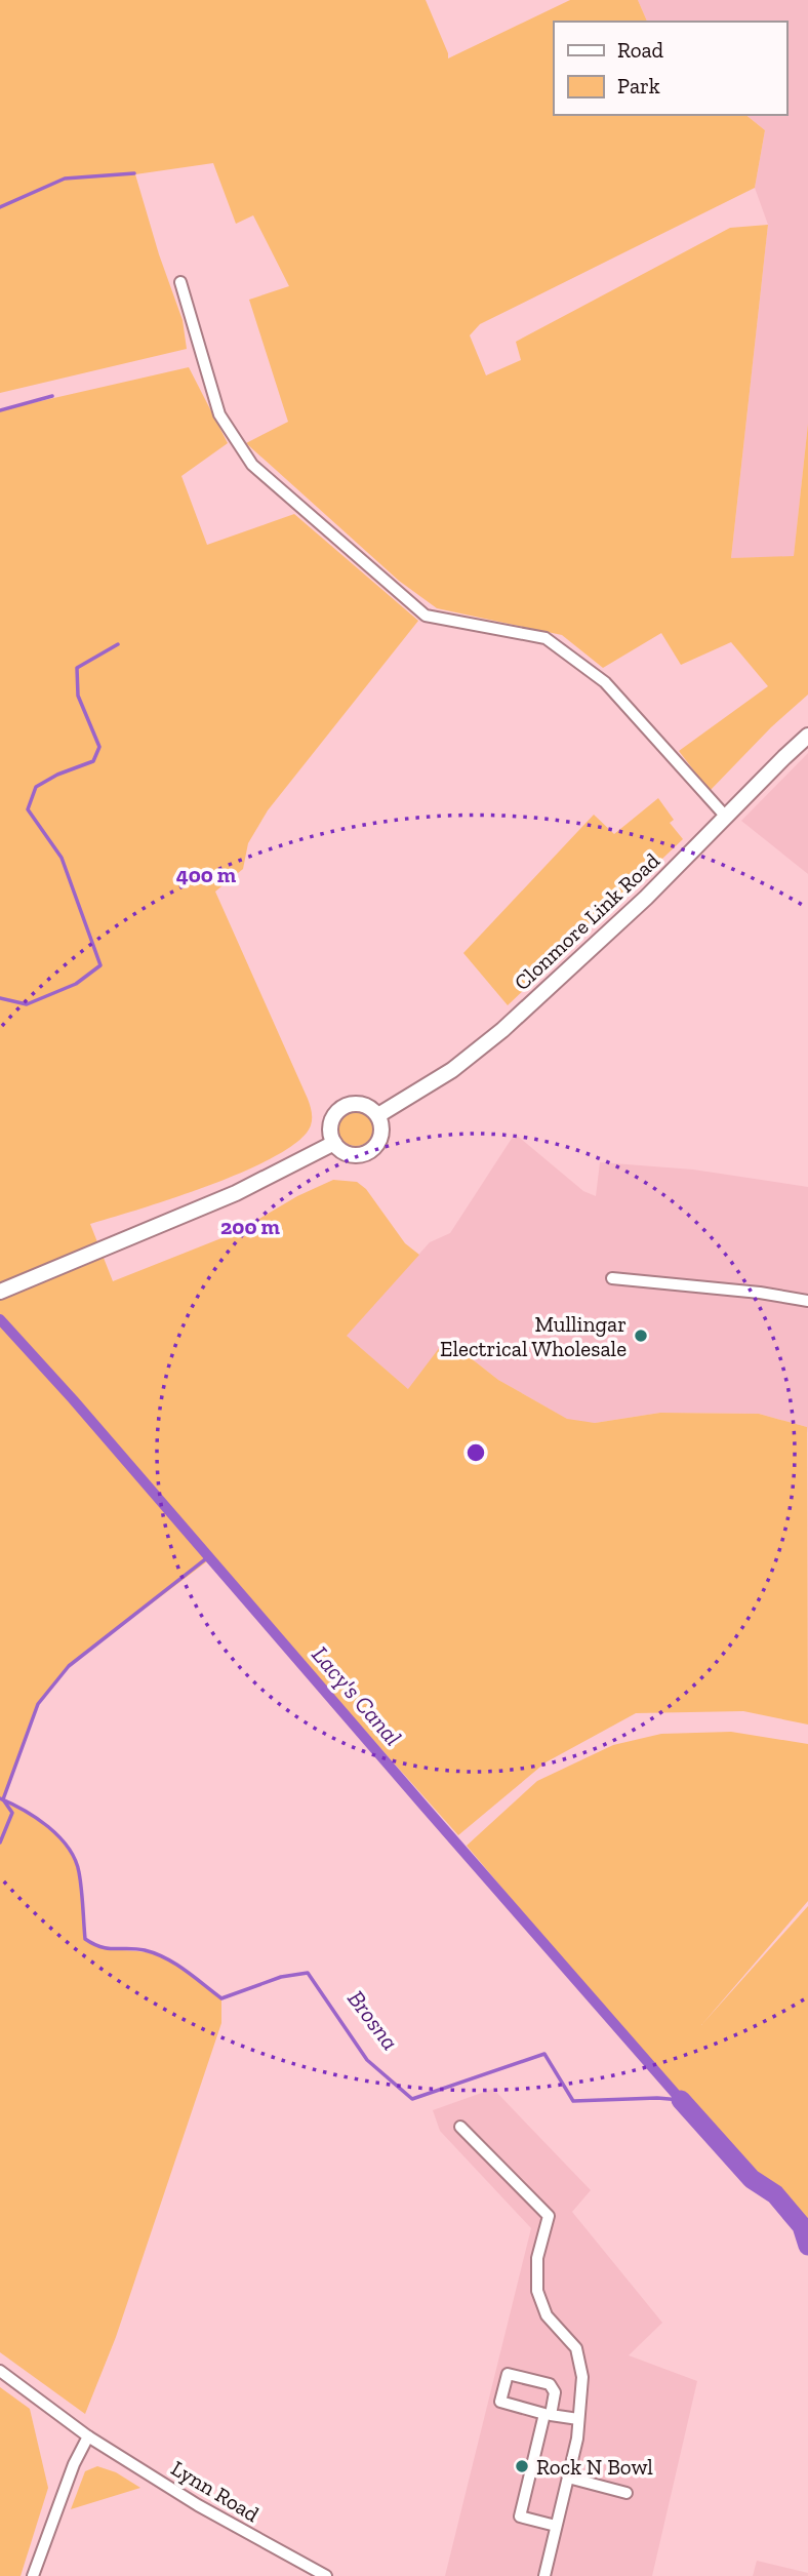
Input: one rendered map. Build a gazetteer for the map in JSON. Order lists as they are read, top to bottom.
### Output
{
  "streets": {
    "main road": ["Clonmore Link Road"],
    "street": ["Lynn Road"]
  },
  "water": ["Lacy's Canal", "Brosna"],
  "places": ["Mullingar Electrical Wholesale", "Rock N Bowl"],
  "legend": ["Road", "Park"],
  "rings": ["400 m", "200 m"]
}
